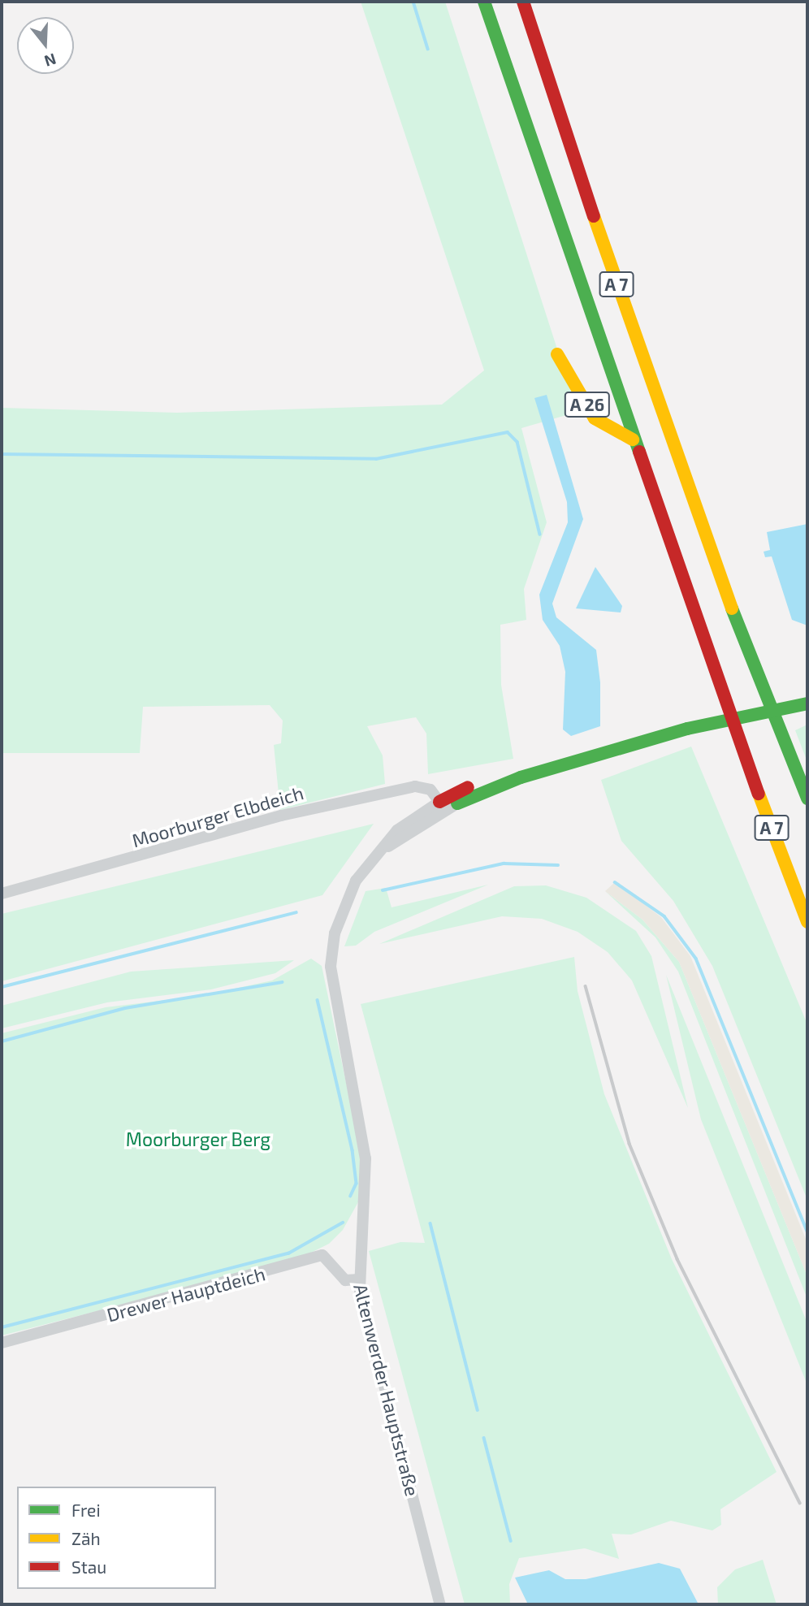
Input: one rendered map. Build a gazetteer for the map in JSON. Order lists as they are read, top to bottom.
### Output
{
  "streets": {
    "main road": ["A 7", "A 26", "Moorburger Elbdeich"],
    "street": ["Drewer Hauptdeich", "Altenwerder Hauptstraße"]
  },
  "crossings": [
    ["A 7", "A 26"],
    ["Moorburger Elbdeich", "Altenwerder Hauptstraße"],
    ["Drewer Hauptdeich", "Altenwerder Hauptstraße"]
  ],
  "parks": ["Moorburger Berg"],
  "legend": ["Frei", "Zäh", "Stau"],
  "north": "bottom"
}
